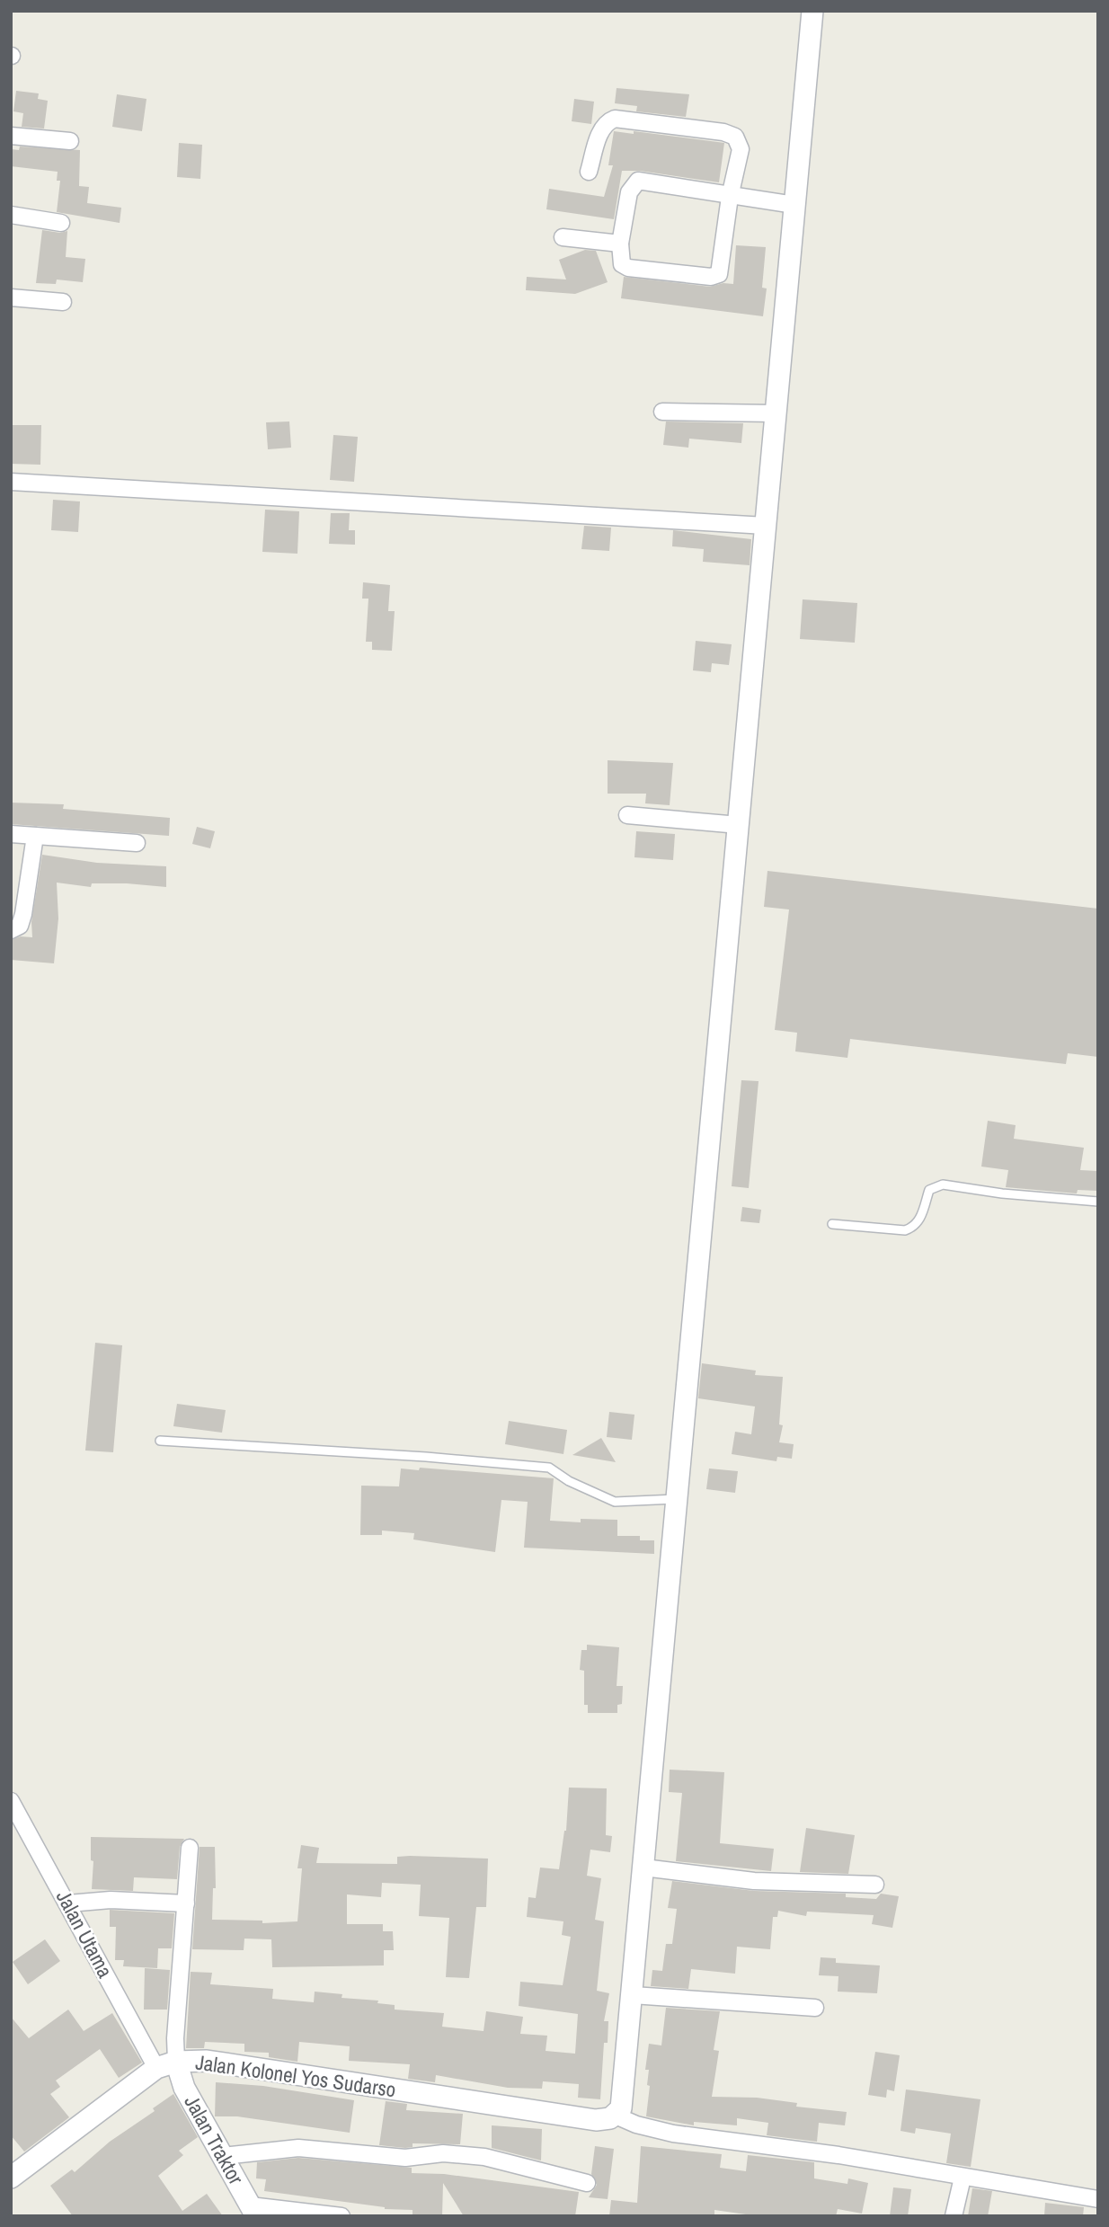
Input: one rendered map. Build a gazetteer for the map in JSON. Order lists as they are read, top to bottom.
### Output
{
  "streets": {
    "street": ["Jalan Utama", "Jalan Kolonel Yos Sudarso", "Jalan Traktor"]
  },
  "crossings": [
    ["Jalan Utama", "Jalan Kolonel Yos Sudarso"],
    ["Jalan Kolonel Yos Sudarso", "Jalan Traktor"]
  ]
}
